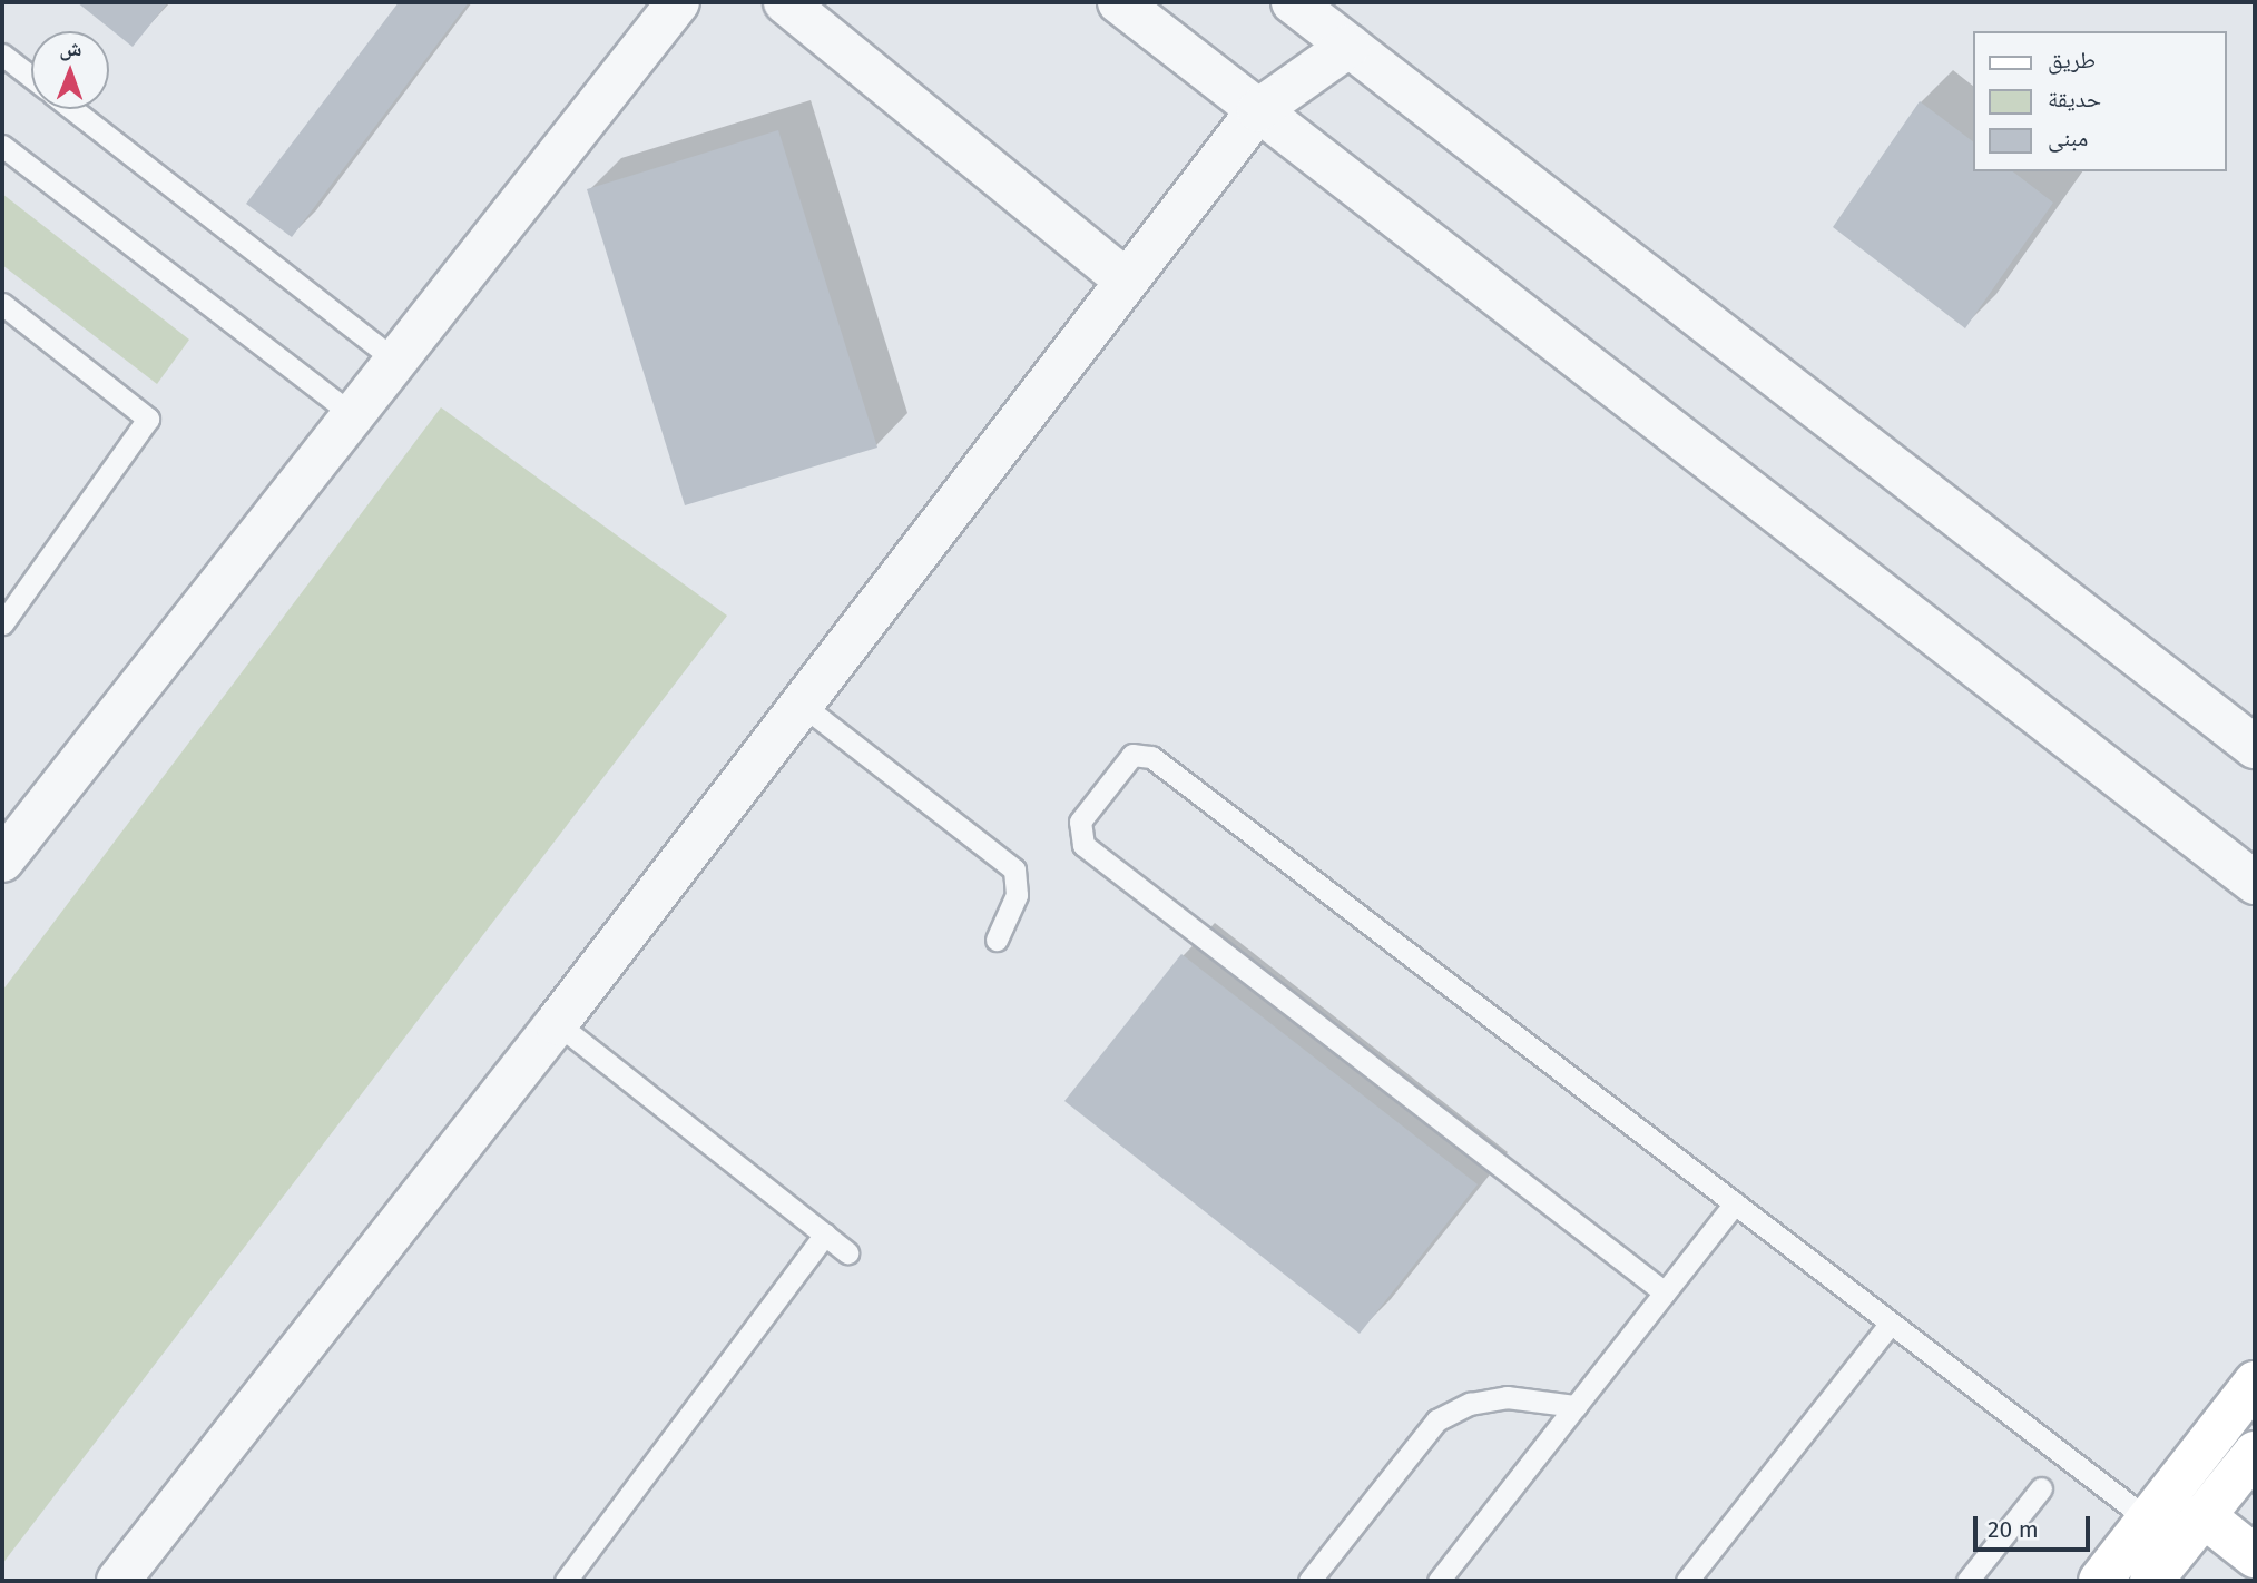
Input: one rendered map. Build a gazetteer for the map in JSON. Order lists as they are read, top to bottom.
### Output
{
  "legend": ["طريق", "حديقة", "مبنى"],
  "scale_bar": "20 m",
  "north": "top"
}
